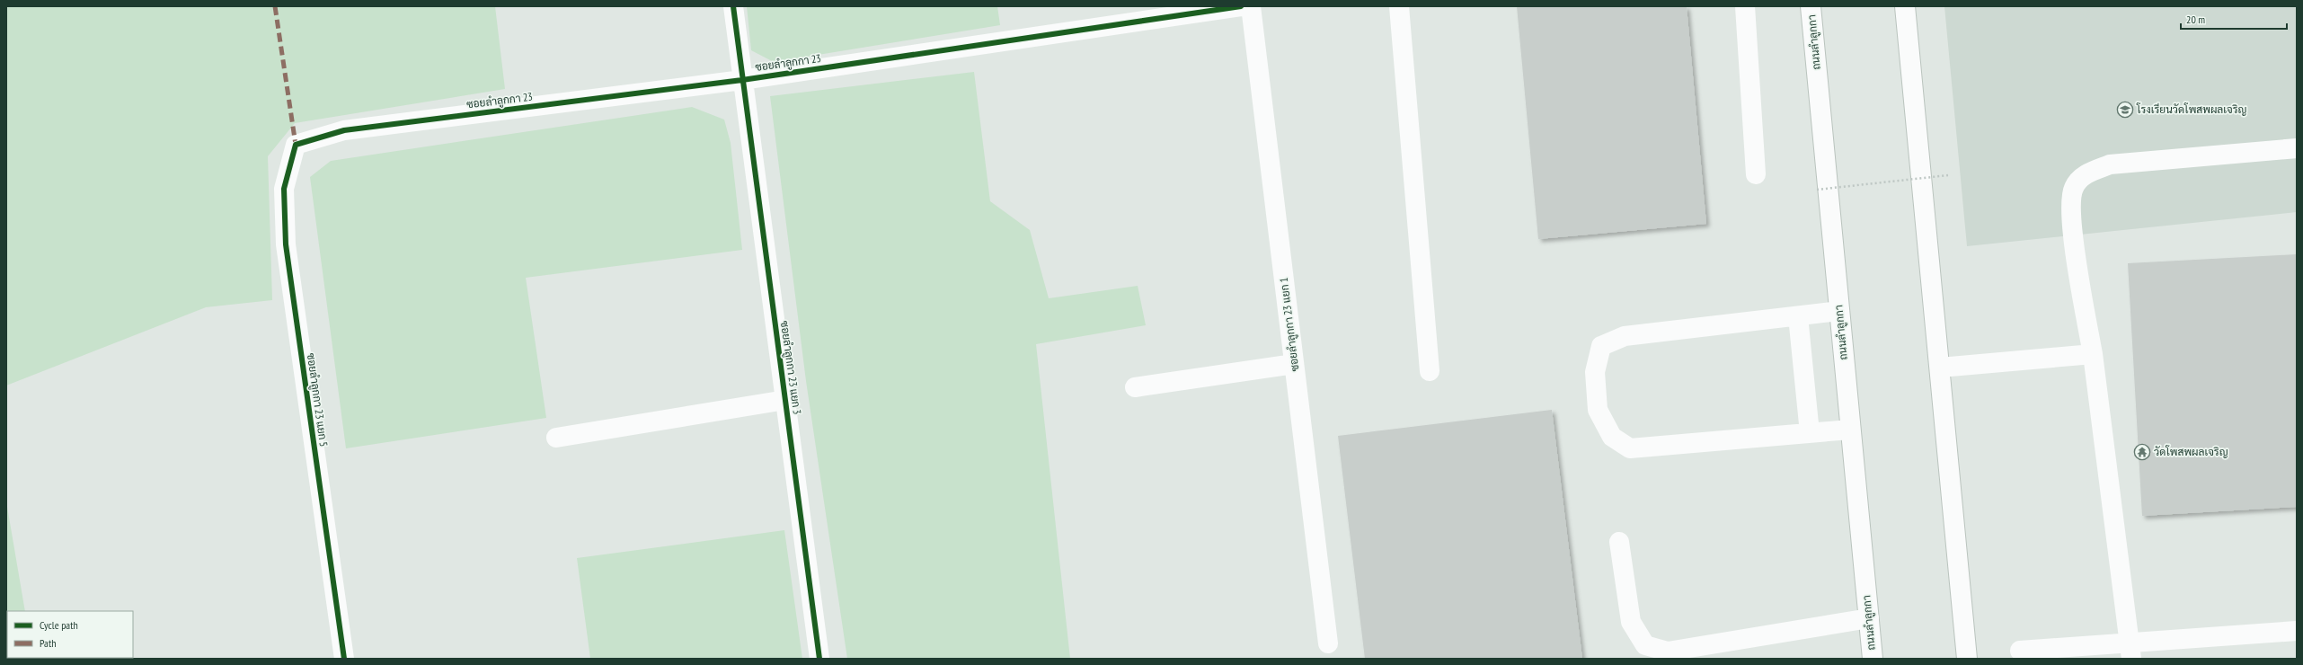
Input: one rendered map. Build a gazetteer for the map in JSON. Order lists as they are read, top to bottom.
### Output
{
  "streets": {
    "street": [
      "ถนนลำลูกกา",
      "ซอยลำลูกกา 23",
      "ซอยลำลูกกา 23 แยก 1",
      "ซอยลำลูกกา 23 แยก 3",
      "ซอยลำลูกกา 23 แยก 5"
    ]
  },
  "crossings": [
    ["ซอยลำลูกกา 23", "ซอยลำลูกกา 23 แยก 3"],
    ["ซอยลำลูกกา 23", "ซอยลำลูกกา 23 แยก 5"]
  ],
  "places": {
    "school or university": ["โรงเรียนวัดโพสพผลเจริญ"],
    "temple": ["วัดโพสพผลเจริญ"]
  },
  "legend": ["Cycle path", "Path"],
  "scale_bar": "20 m"
}
